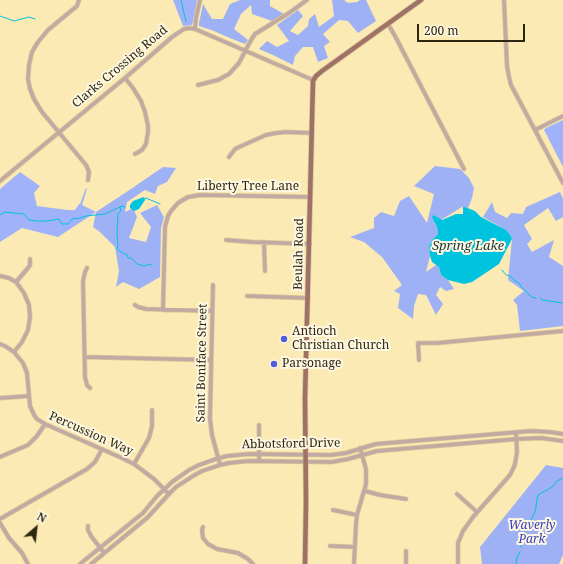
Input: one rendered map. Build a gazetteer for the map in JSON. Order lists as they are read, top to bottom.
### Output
{
  "streets": {
    "main road": ["Beulah Road"],
    "street": [
      "Clarks Crossing Road",
      "Liberty Tree Lane",
      "Saint Boniface Street",
      "Percussion Way",
      "Abbotsford Drive"
    ]
  },
  "crossings": [
    ["Liberty Tree Lane", "Beulah Road"],
    ["Beulah Road", "Abbotsford Drive"],
    ["Saint Boniface Street", "Abbotsford Drive"],
    ["Percussion Way", "Abbotsford Drive"]
  ],
  "water": ["Spring Lake"],
  "parks": ["Waverly Park"],
  "places": ["Antioch Christian Church", "Parsonage"],
  "scale_bar": "200 m",
  "north": "top right"
}
